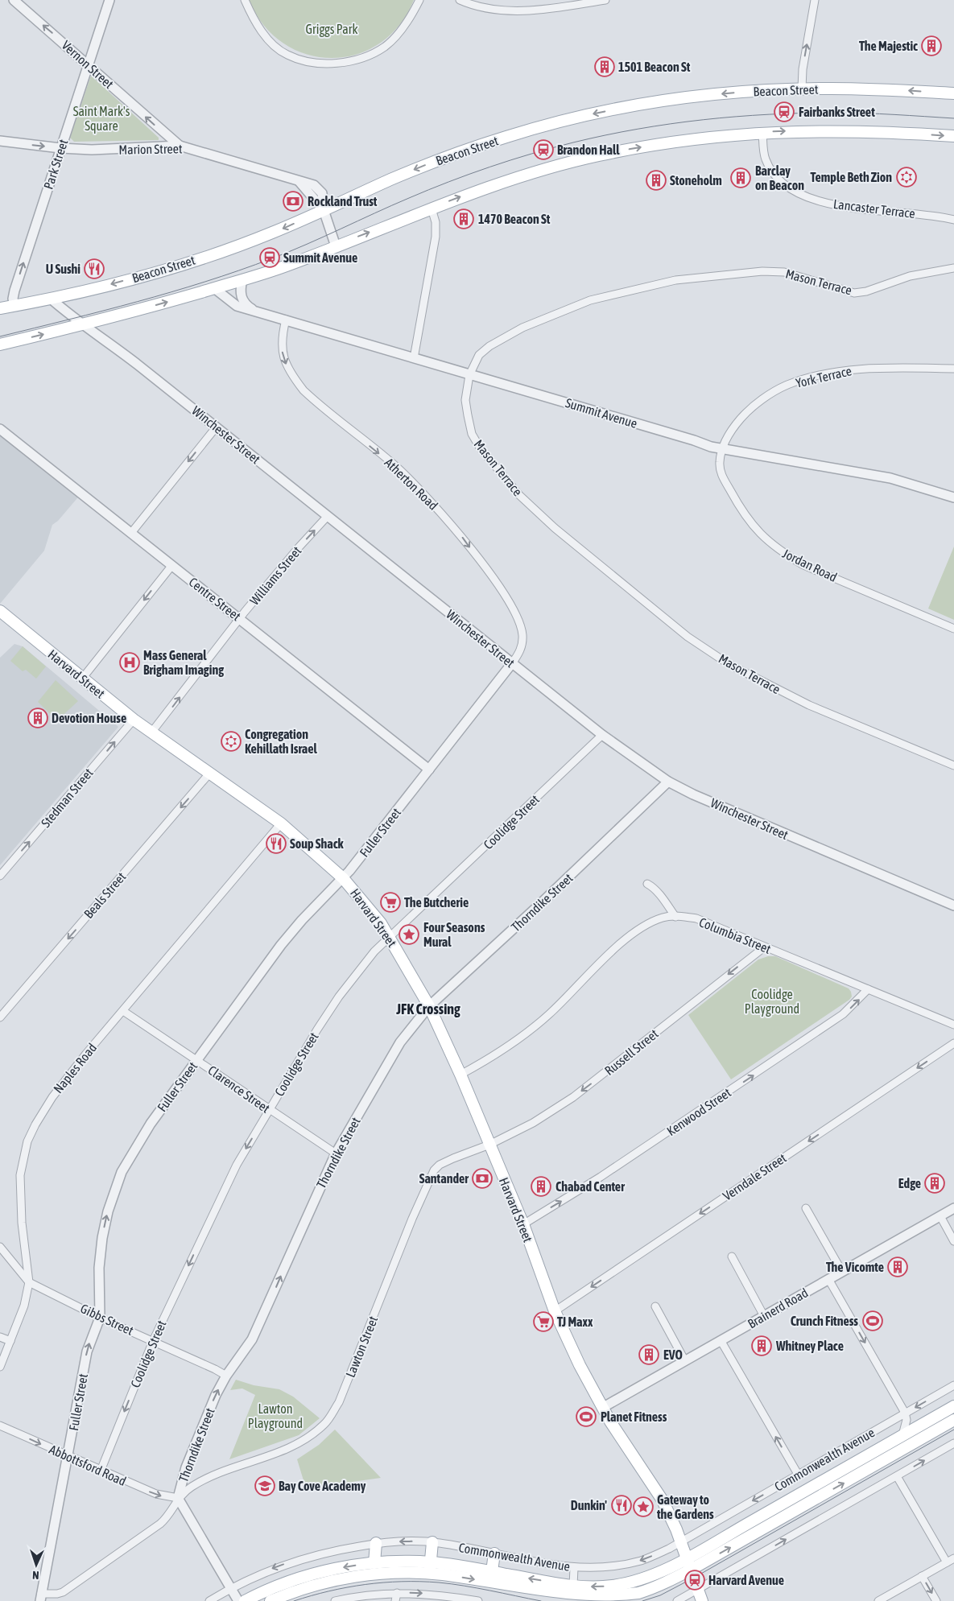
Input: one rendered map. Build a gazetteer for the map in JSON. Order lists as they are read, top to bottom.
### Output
{
  "streets": {
    "main road": ["Beacon Street", "Harvard Street", "Commonwealth Avenue"],
    "street": [
      "Vernon Street",
      "Marion Street",
      "Park Street",
      "Lancaster Terrace",
      "Mason Terrace",
      "York Terrace",
      "Summit Avenue",
      "Winchester Street",
      "Atherton Road",
      "Jordan Road",
      "Williams Street",
      "Centre Street",
      "Stedman Street",
      "Coolidge Street",
      "Fuller Street",
      "Beals Street",
      "Thorndike Street",
      "Columbia Street",
      "Russell Street",
      "Naples Road",
      "Clarence Street",
      "Kenwood Street",
      "Verndale Street",
      "Brainerd Road",
      "Gibbs Street",
      "Lawton Street",
      "Abbottsford Road"
    ]
  },
  "crossings": [
    ["Vernon Street", "Marion Street"],
    ["Vernon Street", "Park Street"],
    ["Beacon Street", "Marion Street"],
    ["Beacon Street", "Park Street"],
    ["Beacon Street", "Winchester Street"],
    ["Marion Street", "Park Street"],
    ["Mason Terrace", "Summit Avenue"],
    ["York Terrace", "Summit Avenue"],
    ["York Terrace", "Jordan Road"],
    ["Summit Avenue", "Atherton Road"],
    ["Summit Avenue", "Jordan Road"],
    ["Winchester Street", "Atherton Road"],
    ["Winchester Street", "Williams Street"],
    ["Winchester Street", "Coolidge Street"],
    ["Winchester Street", "Fuller Street"],
    ["Winchester Street", "Thorndike Street"],
    ["Atherton Road", "Fuller Street"],
    ["Williams Street", "Centre Street"],
    ["Williams Street", "Harvard Street"],
    ["Centre Street", "Fuller Street"],
    ["Harvard Street", "Stedman Street"],
    ["Harvard Street", "Coolidge Street"],
    ["Harvard Street", "Fuller Street"],
    ["Harvard Street", "Beals Street"],
    ["Harvard Street", "Thorndike Street"],
    ["Harvard Street", "Columbia Street"],
    ["Harvard Street", "Russell Street"],
    ["Harvard Street", "Naples Road"],
    ["Harvard Street", "Kenwood Street"],
    ["Harvard Street", "Verndale Street"],
    ["Harvard Street", "Brainerd Road"],
    ["Harvard Street", "Lawton Street"],
    ["Coolidge Street", "Clarence Street"],
    ["Coolidge Street", "Gibbs Street"],
    ["Coolidge Street", "Abbottsford Road"],
    ["Fuller Street", "Clarence Street"],
    ["Fuller Street", "Gibbs Street"],
    ["Fuller Street", "Abbottsford Road"],
    ["Thorndike Street", "Clarence Street"],
    ["Thorndike Street", "Gibbs Street"],
    ["Thorndike Street", "Lawton Street"],
    ["Thorndike Street", "Commonwealth Avenue"],
    ["Thorndike Street", "Abbottsford Road"],
    ["Columbia Street", "Russell Street"],
    ["Columbia Street", "Kenwood Street"],
    ["Russell Street", "Lawton Street"],
    ["Naples Road", "Clarence Street"],
    ["Naples Road", "Gibbs Street"],
    ["Lawton Street", "Abbottsford Road"]
  ],
  "one_way": [
    "Vernon Street",
    "Park Street",
    "Atherton Road",
    "Williams Street",
    "Stedman Street",
    "Coolidge Street",
    "Fuller Street",
    "Beals Street",
    "Thorndike Street",
    "Russell Street",
    "Kenwood Street",
    "Verndale Street",
    "Abbottsford Road"
  ],
  "districts": ["JFK Crossing"],
  "parks": [
    "Griggs Park",
    "Saint Mark's Square",
    "Coolidge Playground",
    "Lawton Playground"
  ],
  "places": {
    "building": [
      "The Majestic",
      "1501 Beacon St",
      "Barclay on Beacon",
      "Stoneholm",
      "1470 Beacon St",
      "Devotion House",
      "Edge",
      "Chabad Center",
      "The Vicomte",
      "Whitney Place",
      "EVO"
    ],
    "station": [
      "Fairbanks Street",
      "Brandon Hall",
      "Summit Avenue",
      "Harvard Avenue"
    ],
    "synagogue": ["Temple Beth Zion", "Congregation Kehillath Israel"],
    "bank": ["Rockland Trust", "Santander"],
    "restaurant": ["U Sushi", "Soup Shack", "Dunkin'"],
    "hospital": ["Mass General Brigham Imaging"],
    "supermarket": ["The Butcherie", "TJ Maxx"],
    "place": ["Four Seasons Mural", "Gateway to the Gardens"],
    "sports": ["Crunch Fitness", "Planet Fitness"],
    "school or university": ["Bay Cove Academy"]
  },
  "north": "bottom"
}
